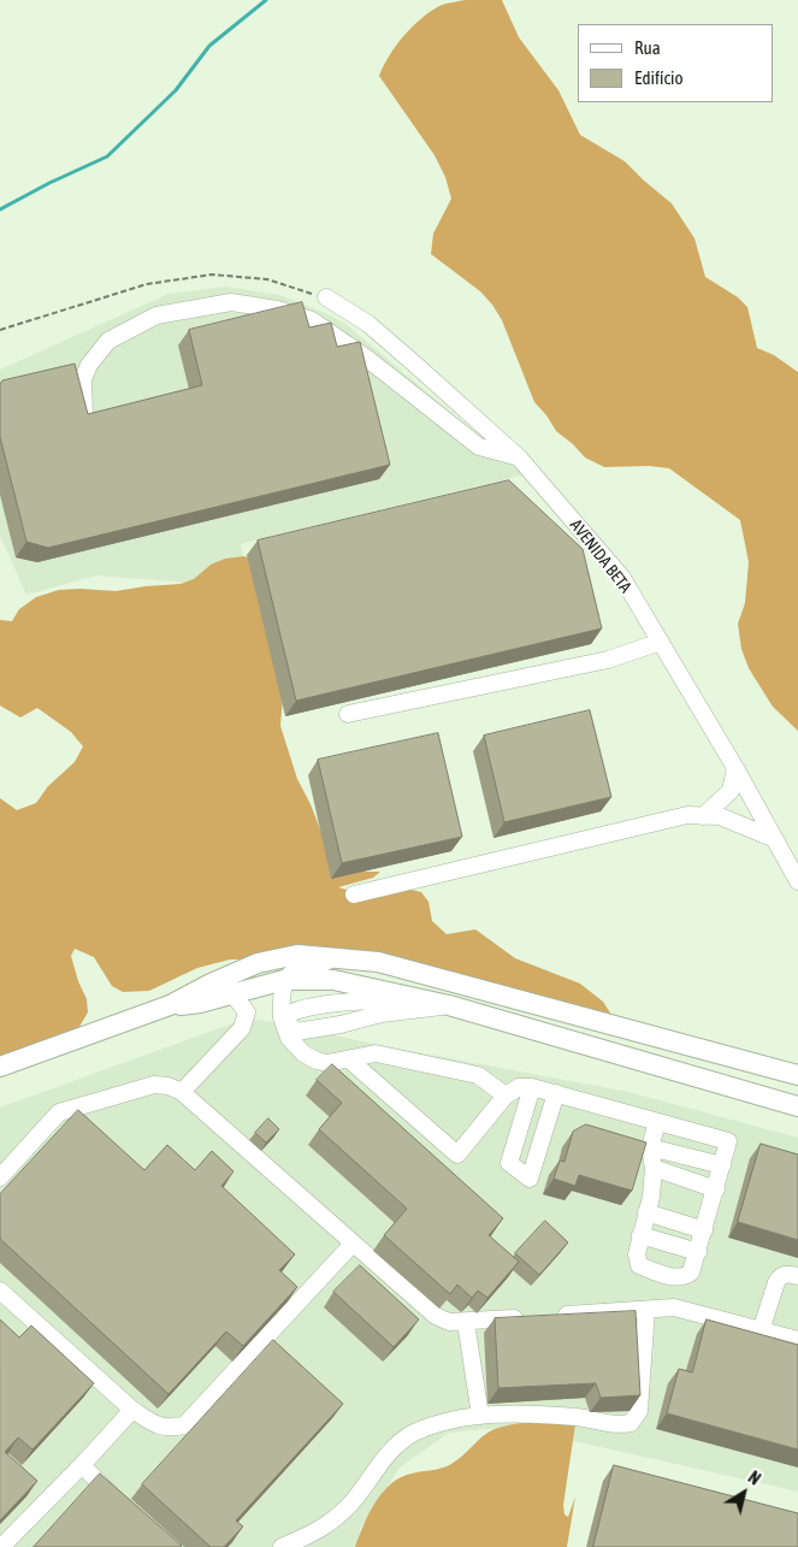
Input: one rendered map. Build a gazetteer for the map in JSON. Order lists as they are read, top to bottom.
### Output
{
  "streets": {
    "street": ["AVENIDA BETA"]
  },
  "legend": ["Rua", "Edifício"],
  "north": "top right"
}
